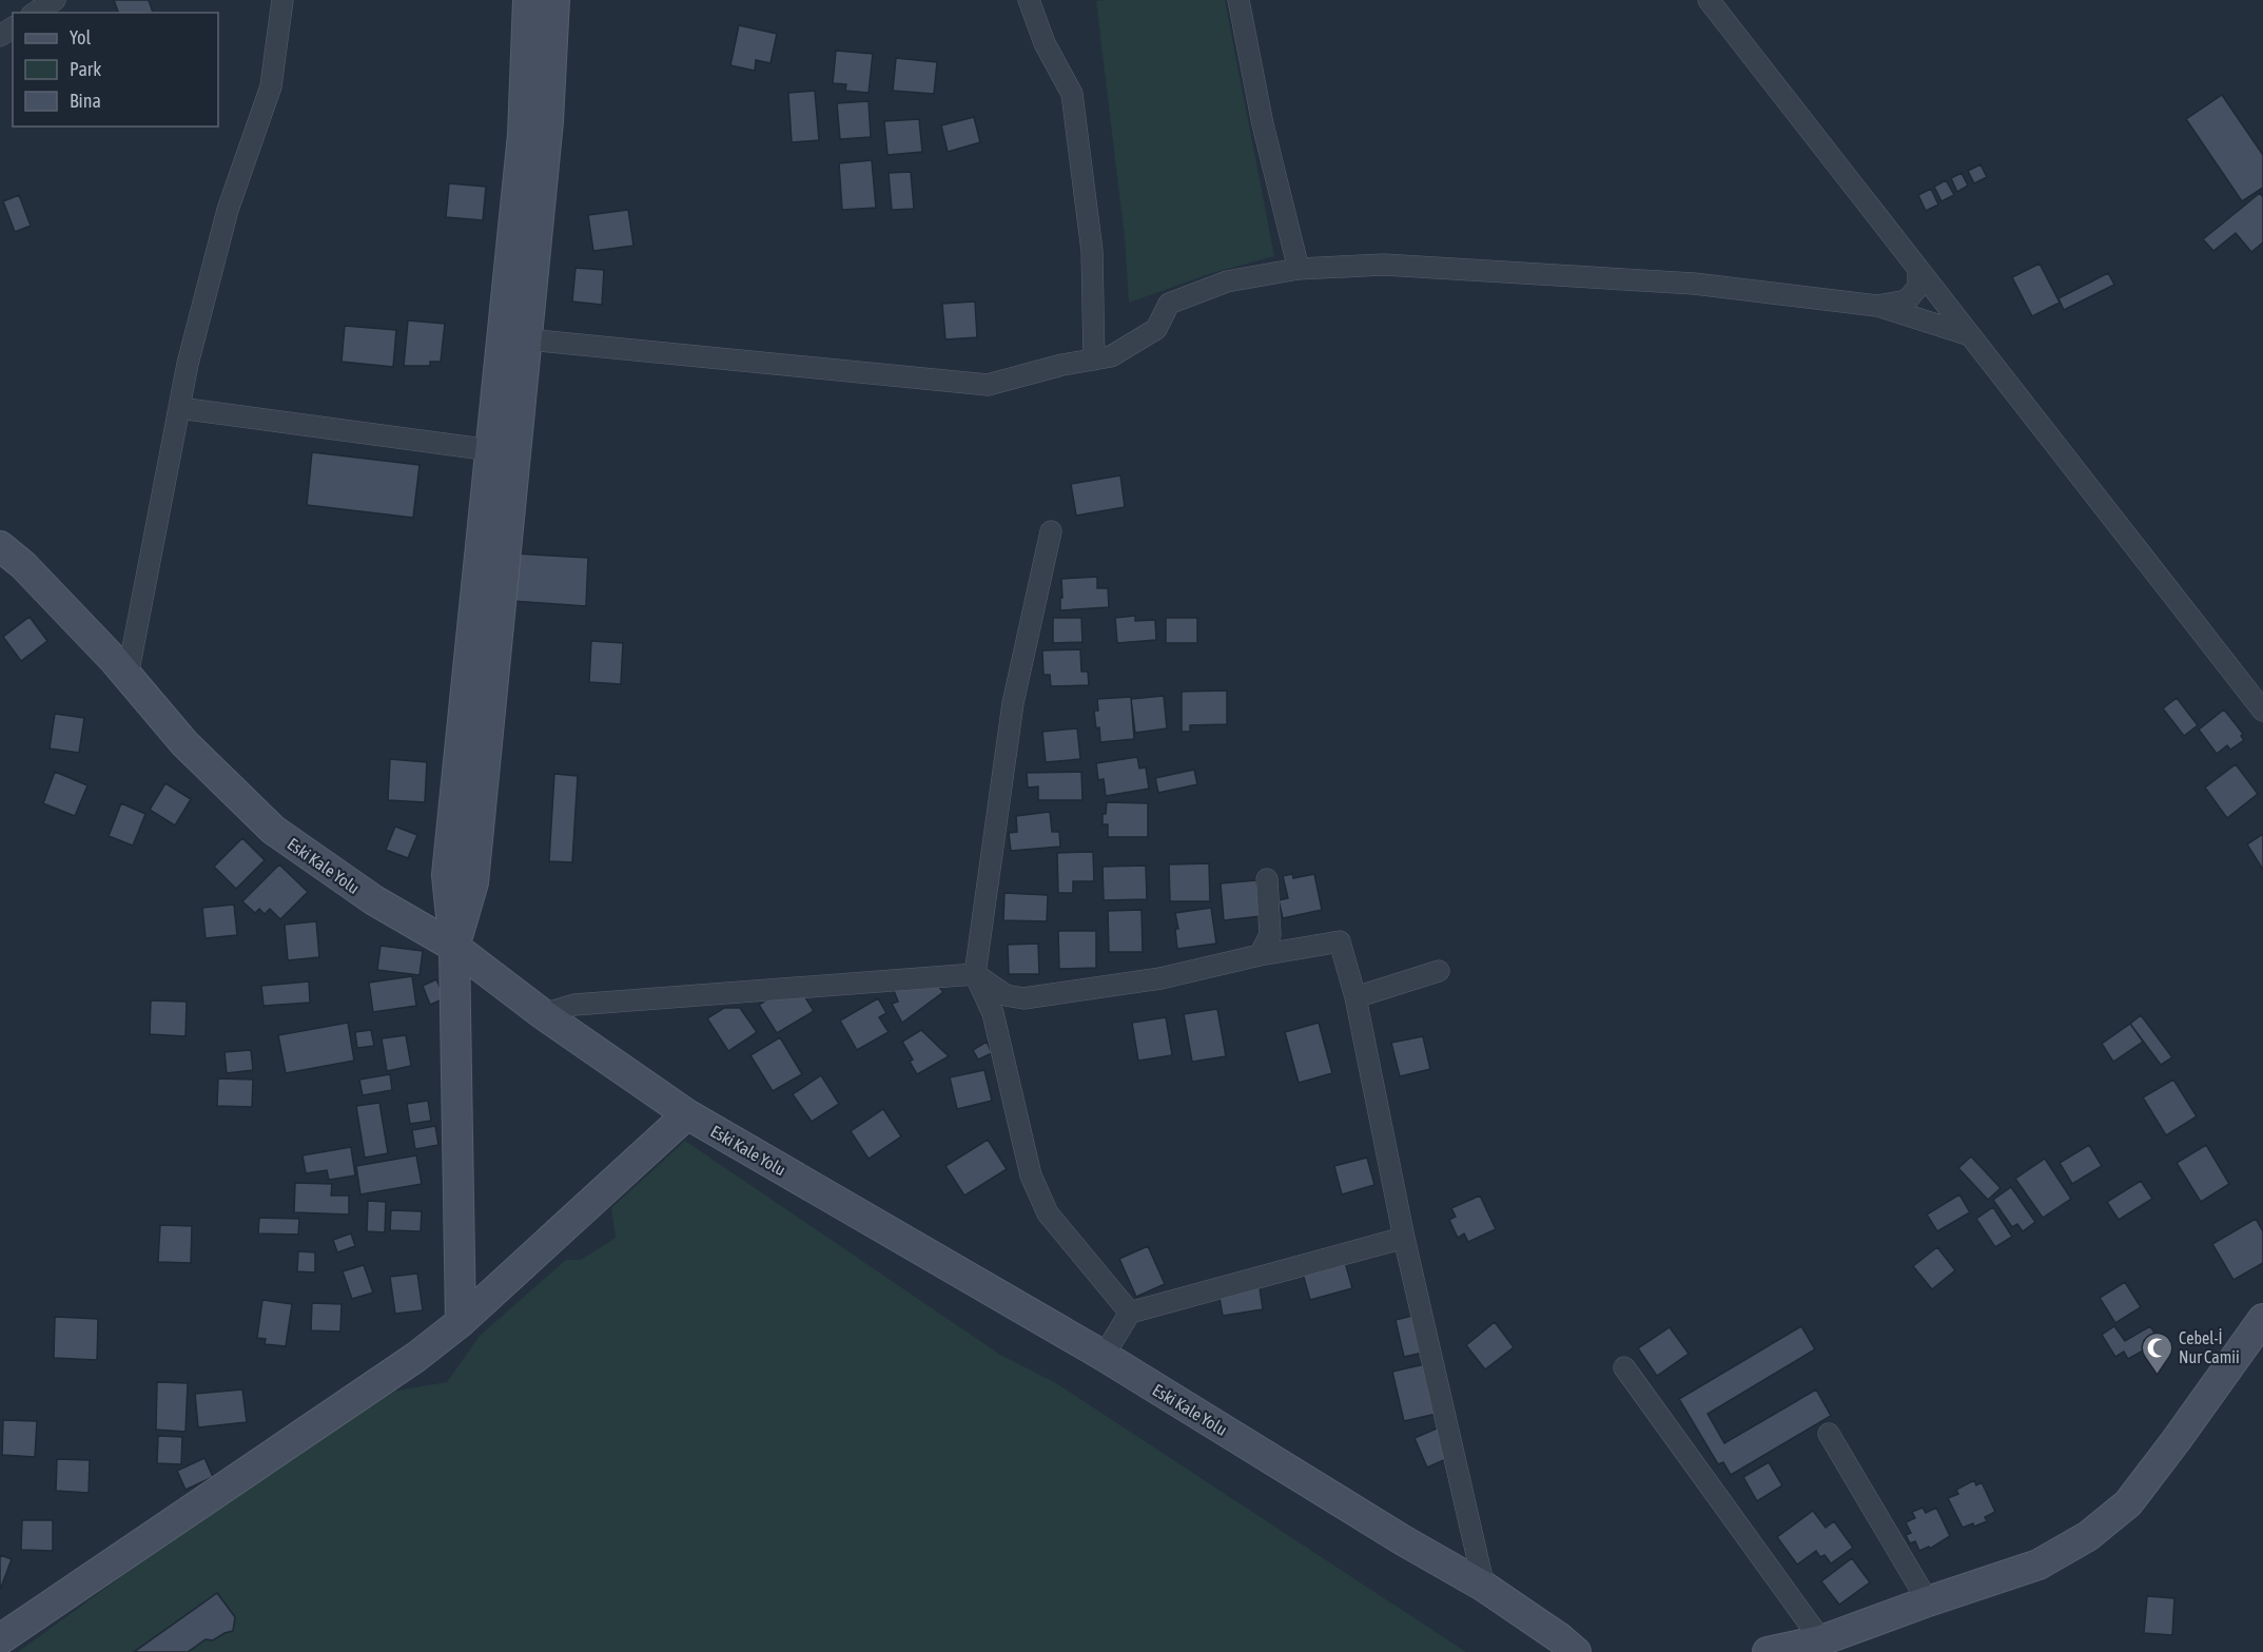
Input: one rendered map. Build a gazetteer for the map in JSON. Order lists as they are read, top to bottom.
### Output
{
  "streets": {
    "street": ["Eski Kale Yolu"]
  },
  "places": {
    "mosque": ["Cebel-İ Nur Camii"]
  },
  "legend": ["Yol", "Park", "Bina"]
}
